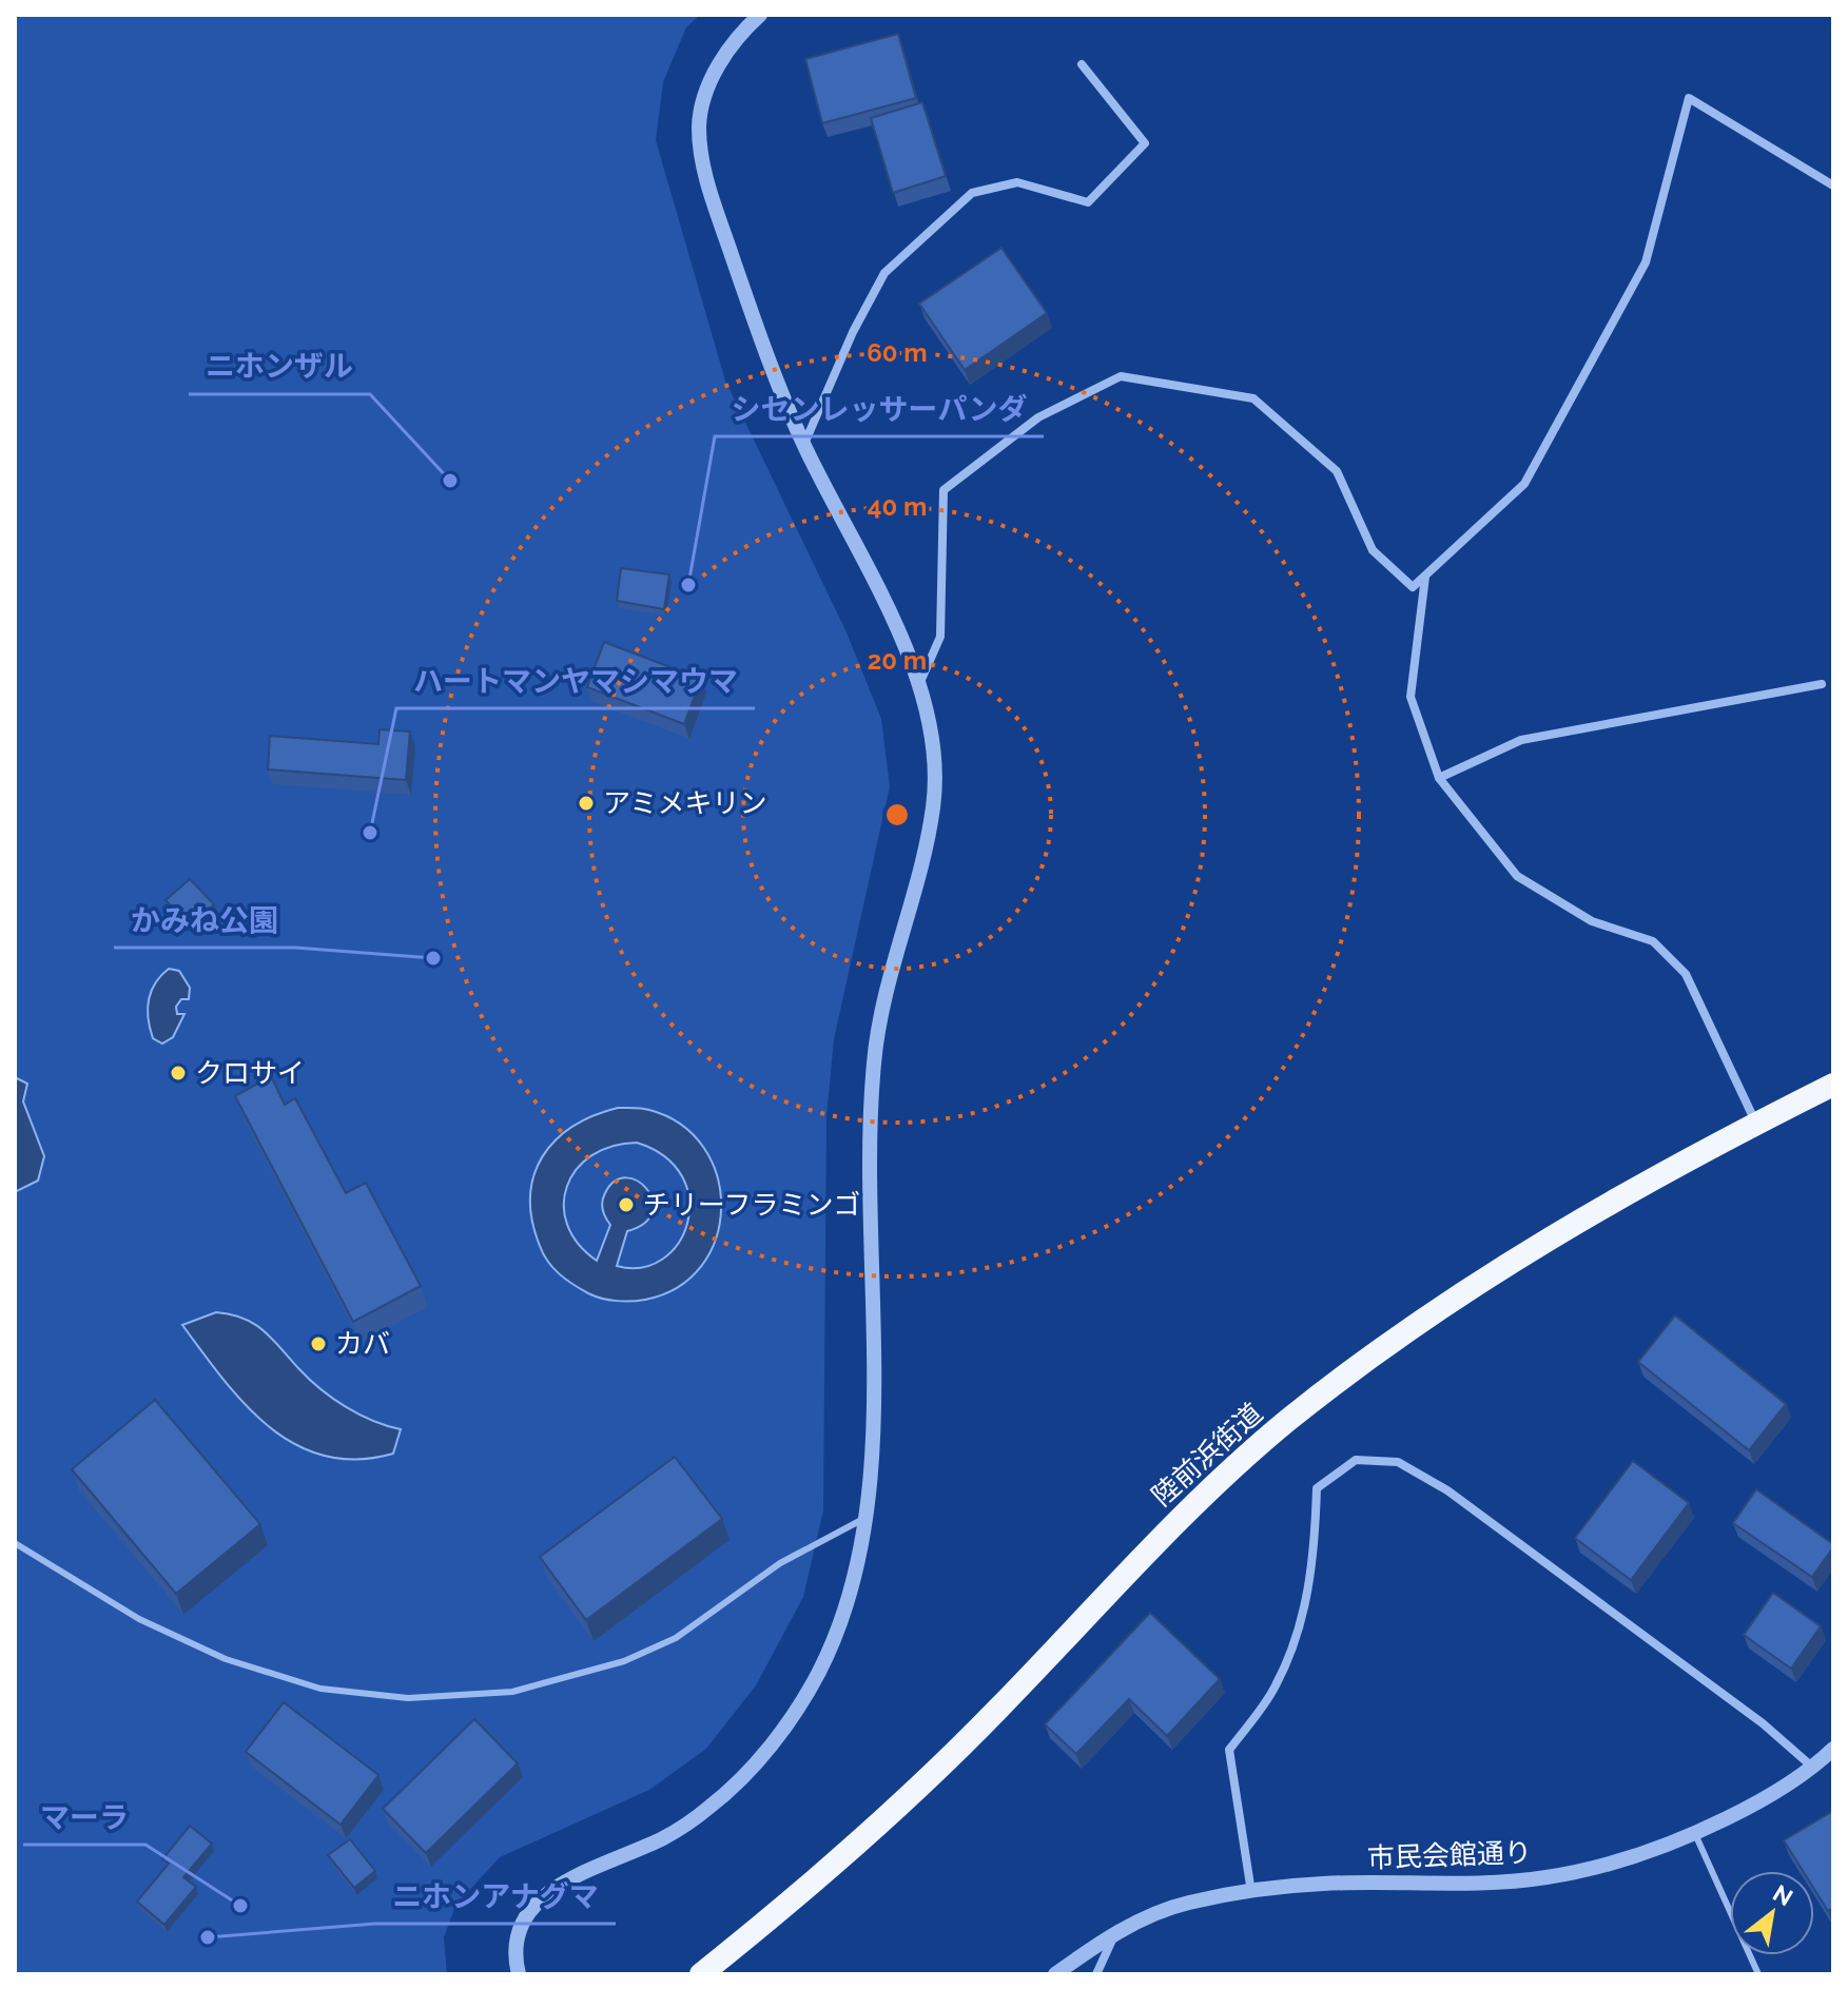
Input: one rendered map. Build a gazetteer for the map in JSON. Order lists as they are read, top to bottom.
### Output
{
  "streets": {
    "highway": ["陸前浜街道"],
    "street": ["市民会館通り"]
  },
  "places": [
    "ニホンザル",
    "シセンレッサーパンダ",
    "アミメキリン",
    "ハートマンヤマシマウマ",
    "かみね公園",
    "クロサイ",
    "チリーフラミンゴ",
    "カバ",
    "マーラ",
    "ニホンアナグマ"
  ],
  "north": "top right",
  "rings": ["60 m", "40 m", "20 m"]
}
